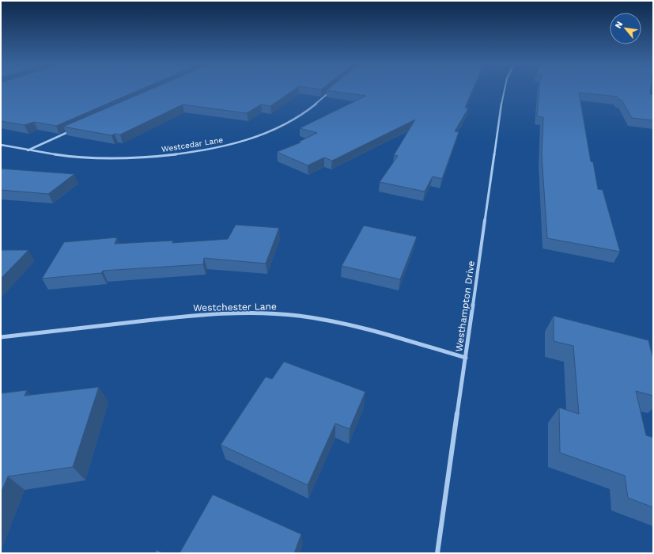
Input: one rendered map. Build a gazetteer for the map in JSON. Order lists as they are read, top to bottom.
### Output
{
  "streets": {
    "street": ["Westcedar Lane", "Westhampton Drive", "Westchester Lane"]
  },
  "crossings": [
    ["Westhampton Drive", "Westchester Lane"]
  ],
  "north": "top left"
}
